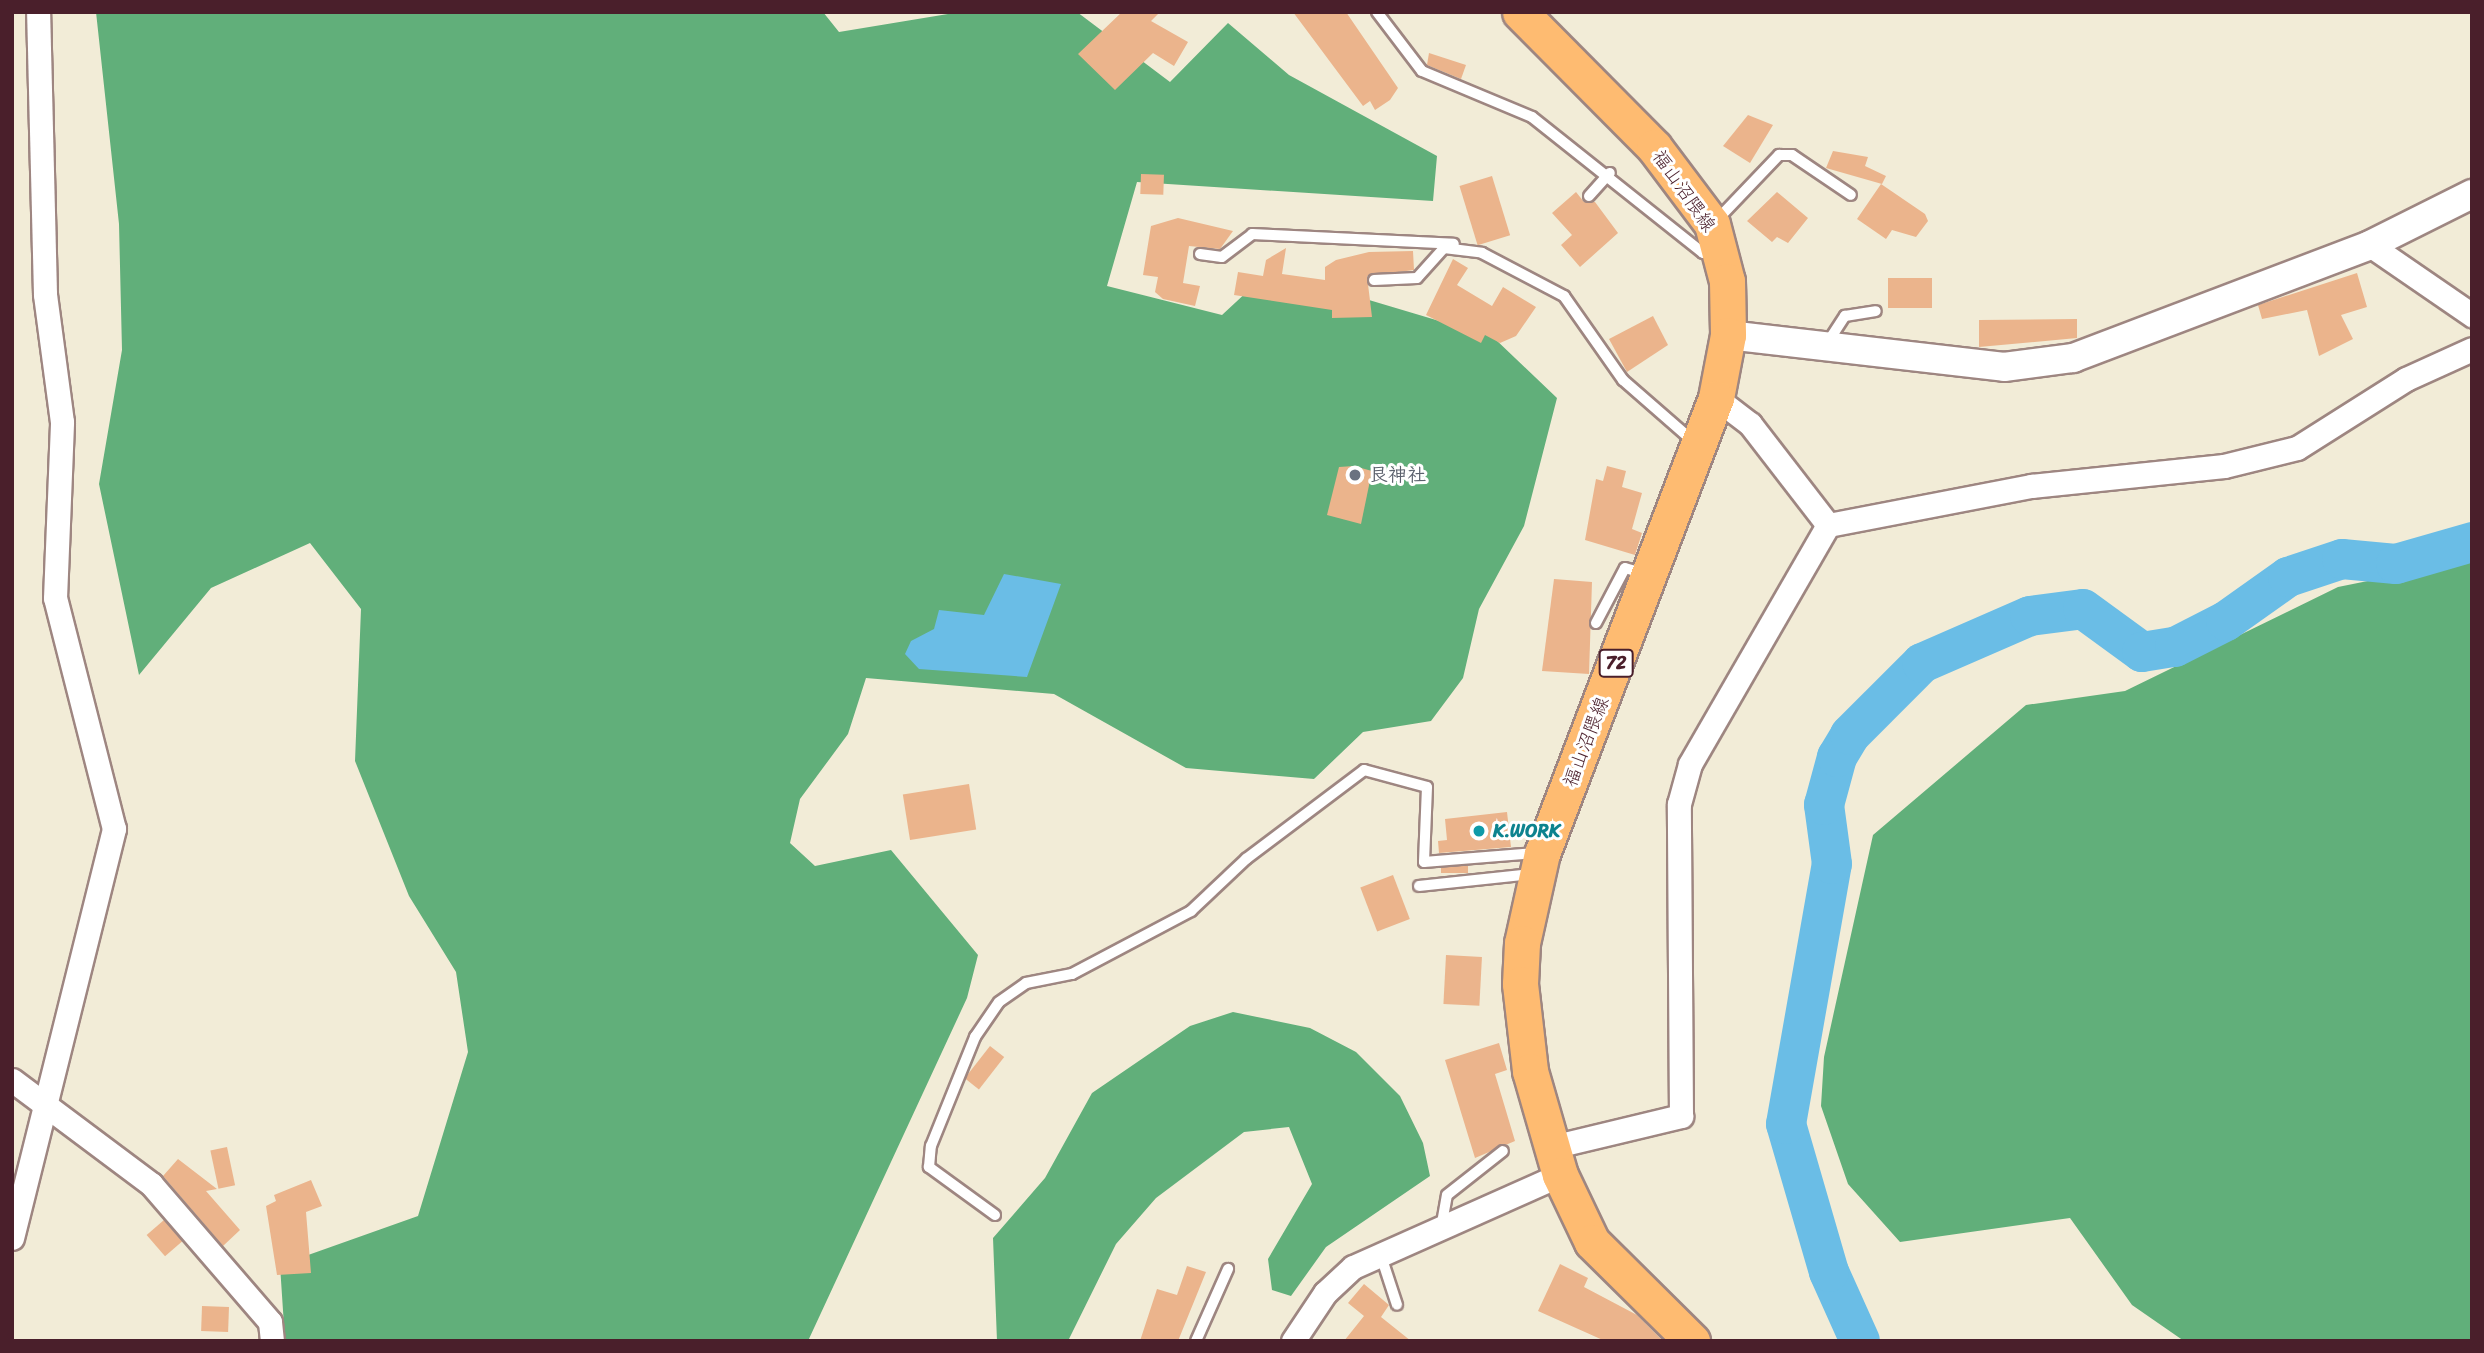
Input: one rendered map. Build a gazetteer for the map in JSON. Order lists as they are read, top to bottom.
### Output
{
  "streets": {
    "main road": ["福山沼隈線", "72"]
  },
  "places": ["艮神社", "K.WORK"]
}
